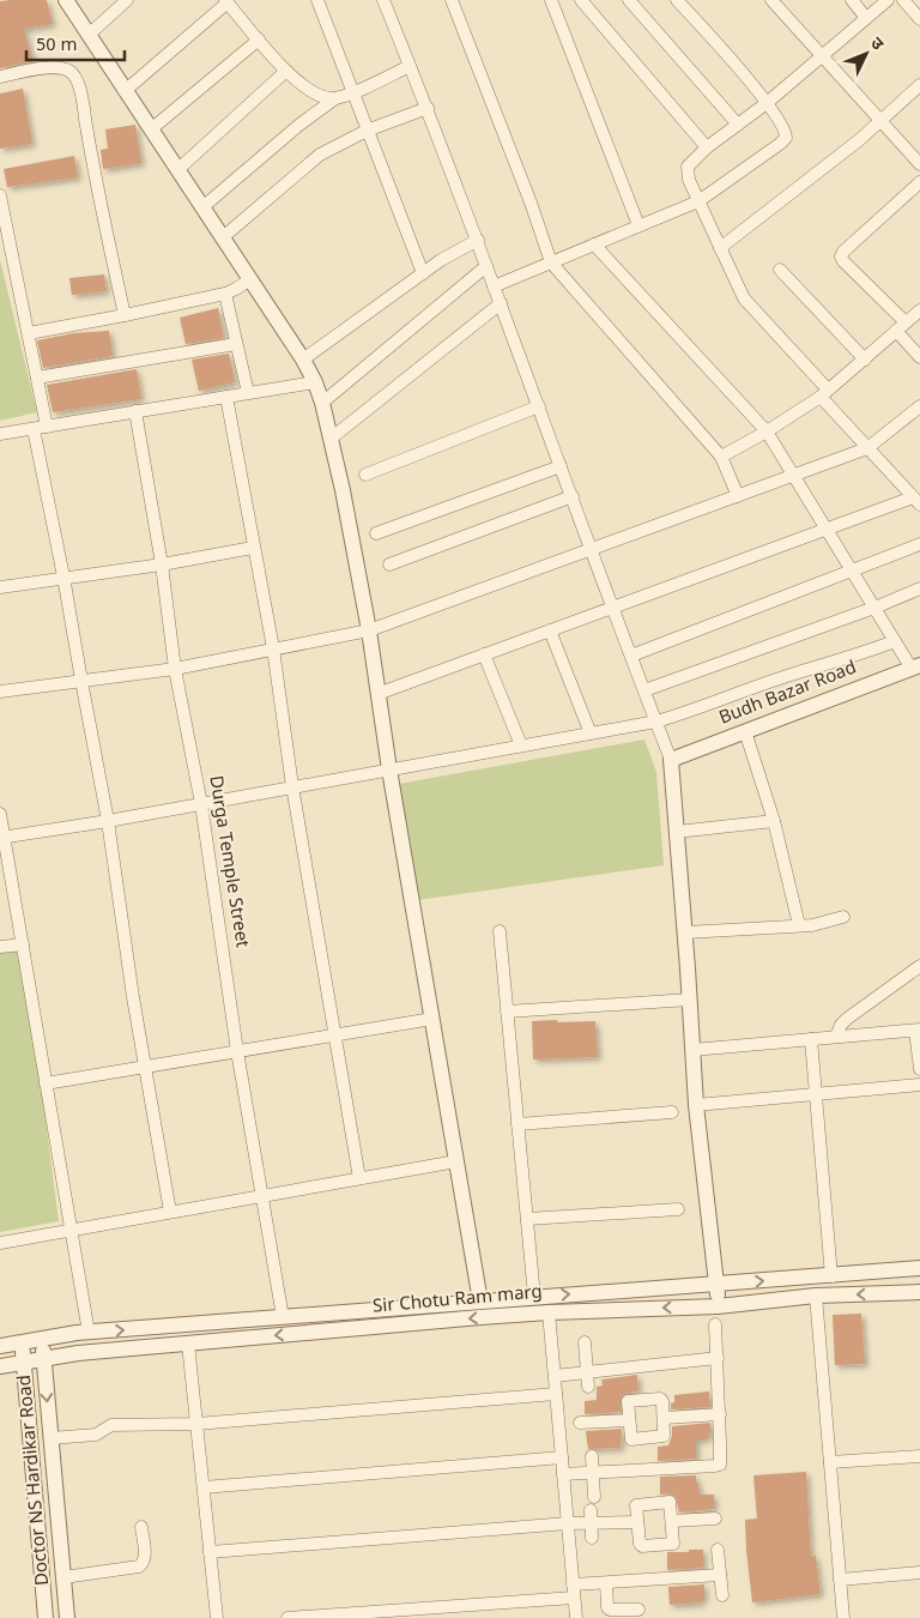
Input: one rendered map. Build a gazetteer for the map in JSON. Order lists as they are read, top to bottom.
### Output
{
  "streets": {
    "street": [
      "Budh Bazar Road",
      "Durga Temple Street",
      "Sir Chotu Ram marg",
      "Doctor NS Hardikar Road"
    ]
  },
  "crossings": [
    ["Durga Temple Street", "Sir Chotu Ram marg"],
    ["Sir Chotu Ram marg", "Doctor NS Hardikar Road"]
  ],
  "scale_bar": "50 m",
  "north": "top right"
}
